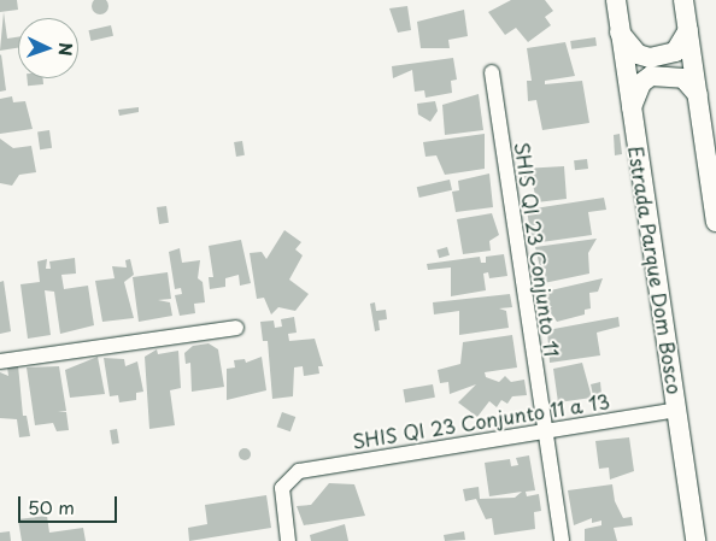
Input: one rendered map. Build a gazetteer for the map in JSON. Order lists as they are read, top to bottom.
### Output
{
  "streets": {
    "main road": ["Estrada Parque Dom Bosco"],
    "street": ["SHIS QI 23 Conjunto 11", "SHIS QI 23 Conjunto 11 a 13"]
  },
  "crossings": [
    ["SHIS QI 23 Conjunto 11", "SHIS QI 23 Conjunto 11 a 13"],
    ["Estrada Parque Dom Bosco", "SHIS QI 23 Conjunto 11 a 13"]
  ],
  "scale_bar": "50 m",
  "north": "right"
}
